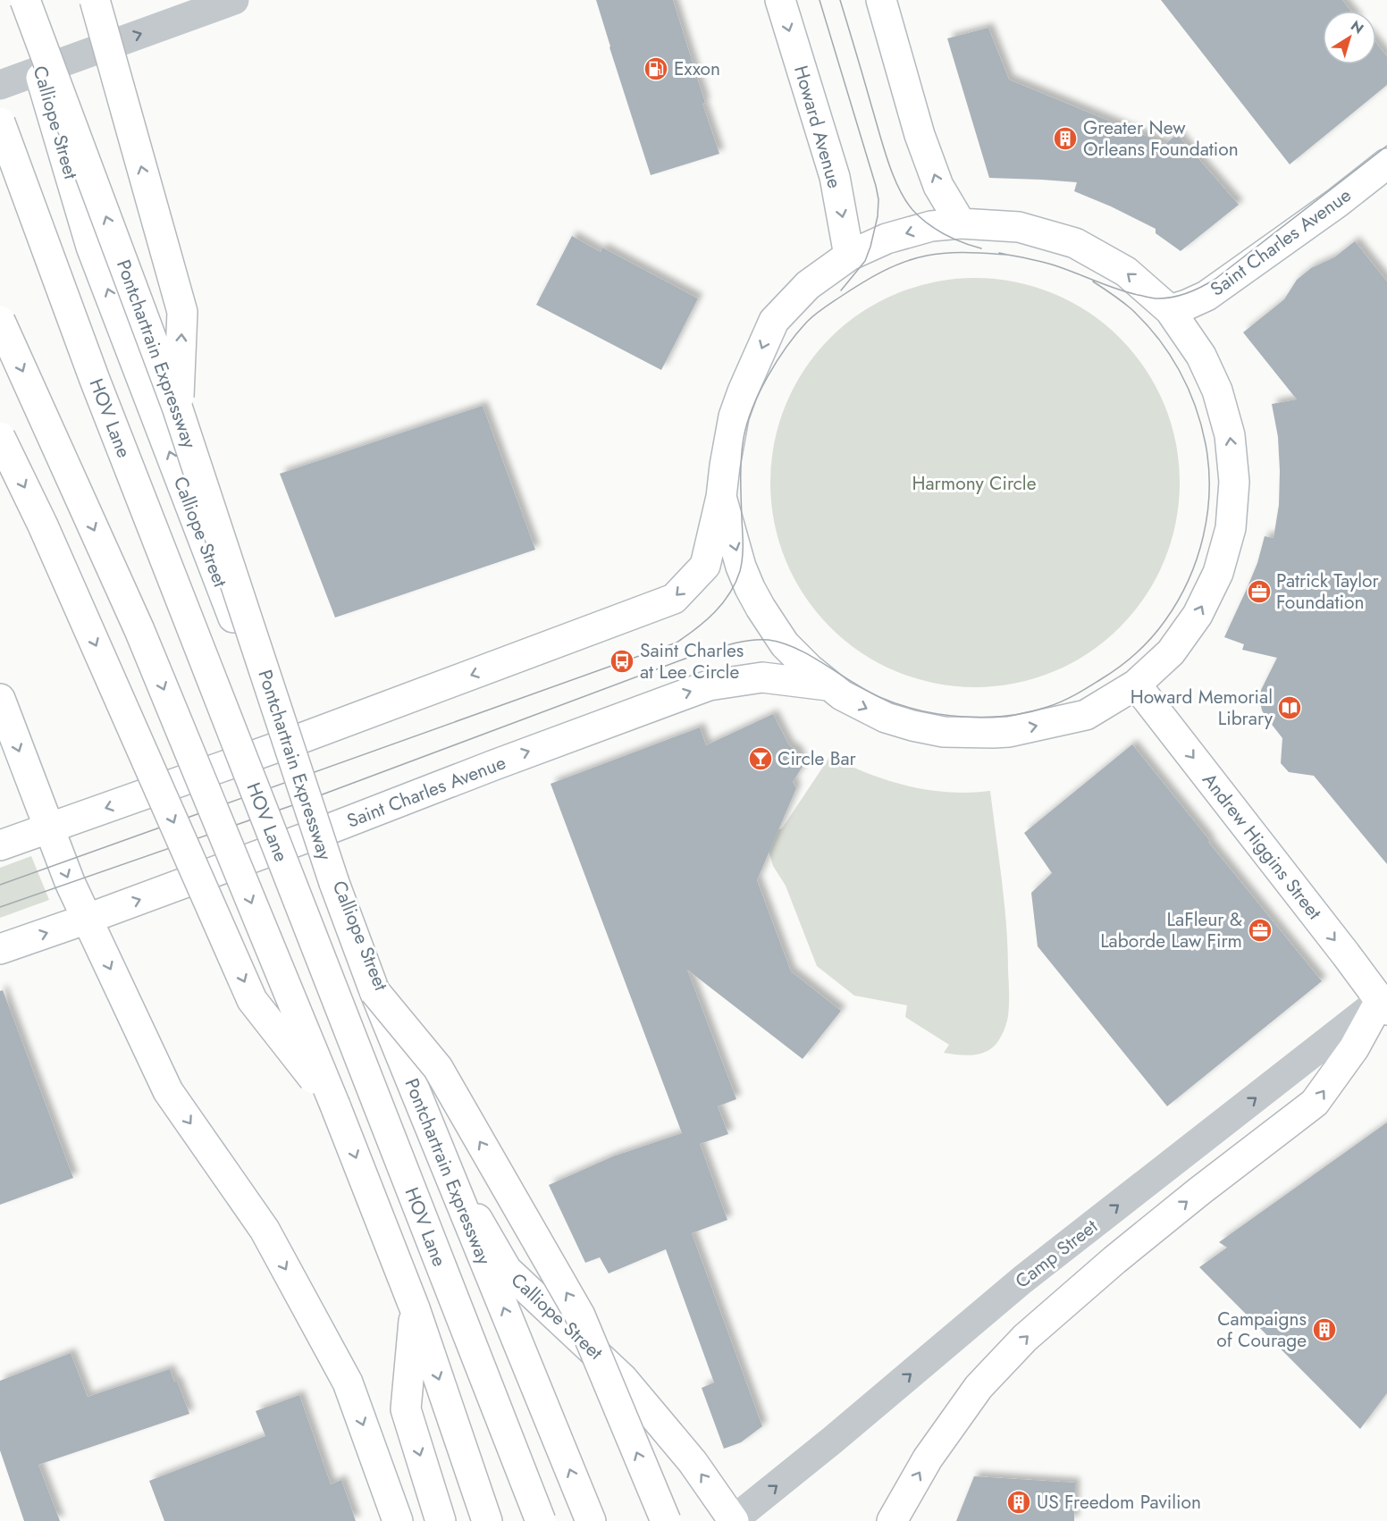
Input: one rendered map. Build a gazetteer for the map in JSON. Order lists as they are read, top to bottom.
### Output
{
  "streets": {
    "main road": [
      "Calliope Street",
      "Howard Avenue",
      "Saint Charles Avenue",
      "Pontchartrain Expressway",
      "HOV Lane",
      "Andrew Higgins Street"
    ],
    "street": ["Camp Street"]
  },
  "crossings": [
    ["Calliope Street", "Saint Charles Avenue"],
    ["Calliope Street", "Pontchartrain Expressway"],
    ["Calliope Street", "Camp Street"],
    ["Howard Avenue", "Saint Charles Avenue"],
    ["Saint Charles Avenue", "Andrew Higgins Street"],
    ["Andrew Higgins Street", "Camp Street"]
  ],
  "one_way": ["Andrew Higgins Street", "Camp Street"],
  "parks": ["Harmony Circle"],
  "places": {
    "fuel station": ["Exxon"],
    "building": ["Greater New Orleans Foundation", "Campaigns of Courage", "US Freedom Pavilion"],
    "office": ["Patrick Taylor Foundation", "LaFleur & Laborde Law Firm"],
    "bus stop": ["Saint Charles at Lee Circle"],
    "library": ["Howard Memorial Library"],
    "bar": ["Circle Bar"]
  },
  "north": "top right"
}
